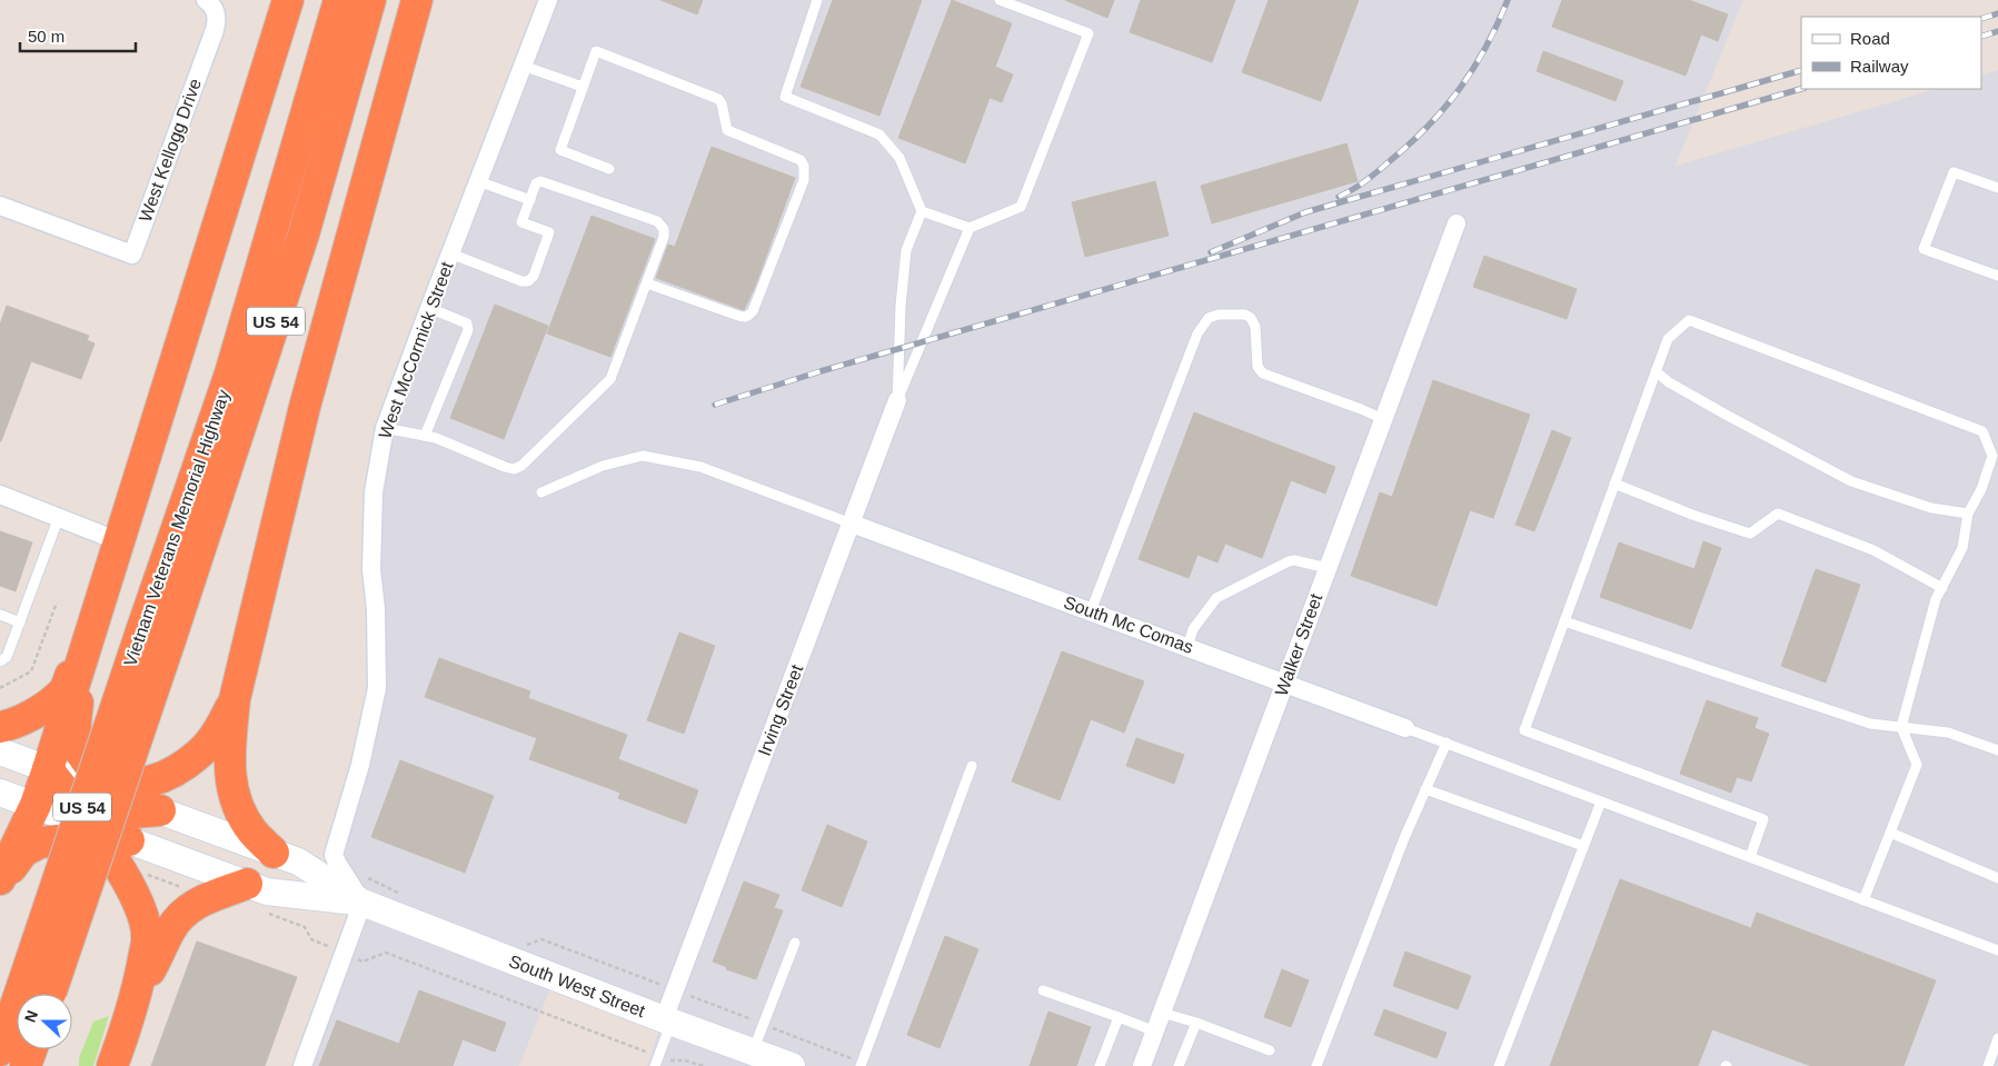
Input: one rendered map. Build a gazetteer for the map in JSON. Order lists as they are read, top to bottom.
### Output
{
  "streets": {
    "highway": ["US 54", "Vietnam Veterans Memorial Highway"],
    "main road": ["South West Street"],
    "street": [
      "West Kellogg Drive",
      "West McCormick Street",
      "South Mc Comas",
      "Walker Street",
      "Irving Street"
    ]
  },
  "crossings": [
    ["West McCormick Street", "South West Street"],
    ["South Mc Comas", "Walker Street"],
    ["South Mc Comas", "Irving Street"],
    ["Irving Street", "South West Street"]
  ],
  "legend": ["Road", "Railway"],
  "scale_bar": "50 m",
  "north": "left"
}
